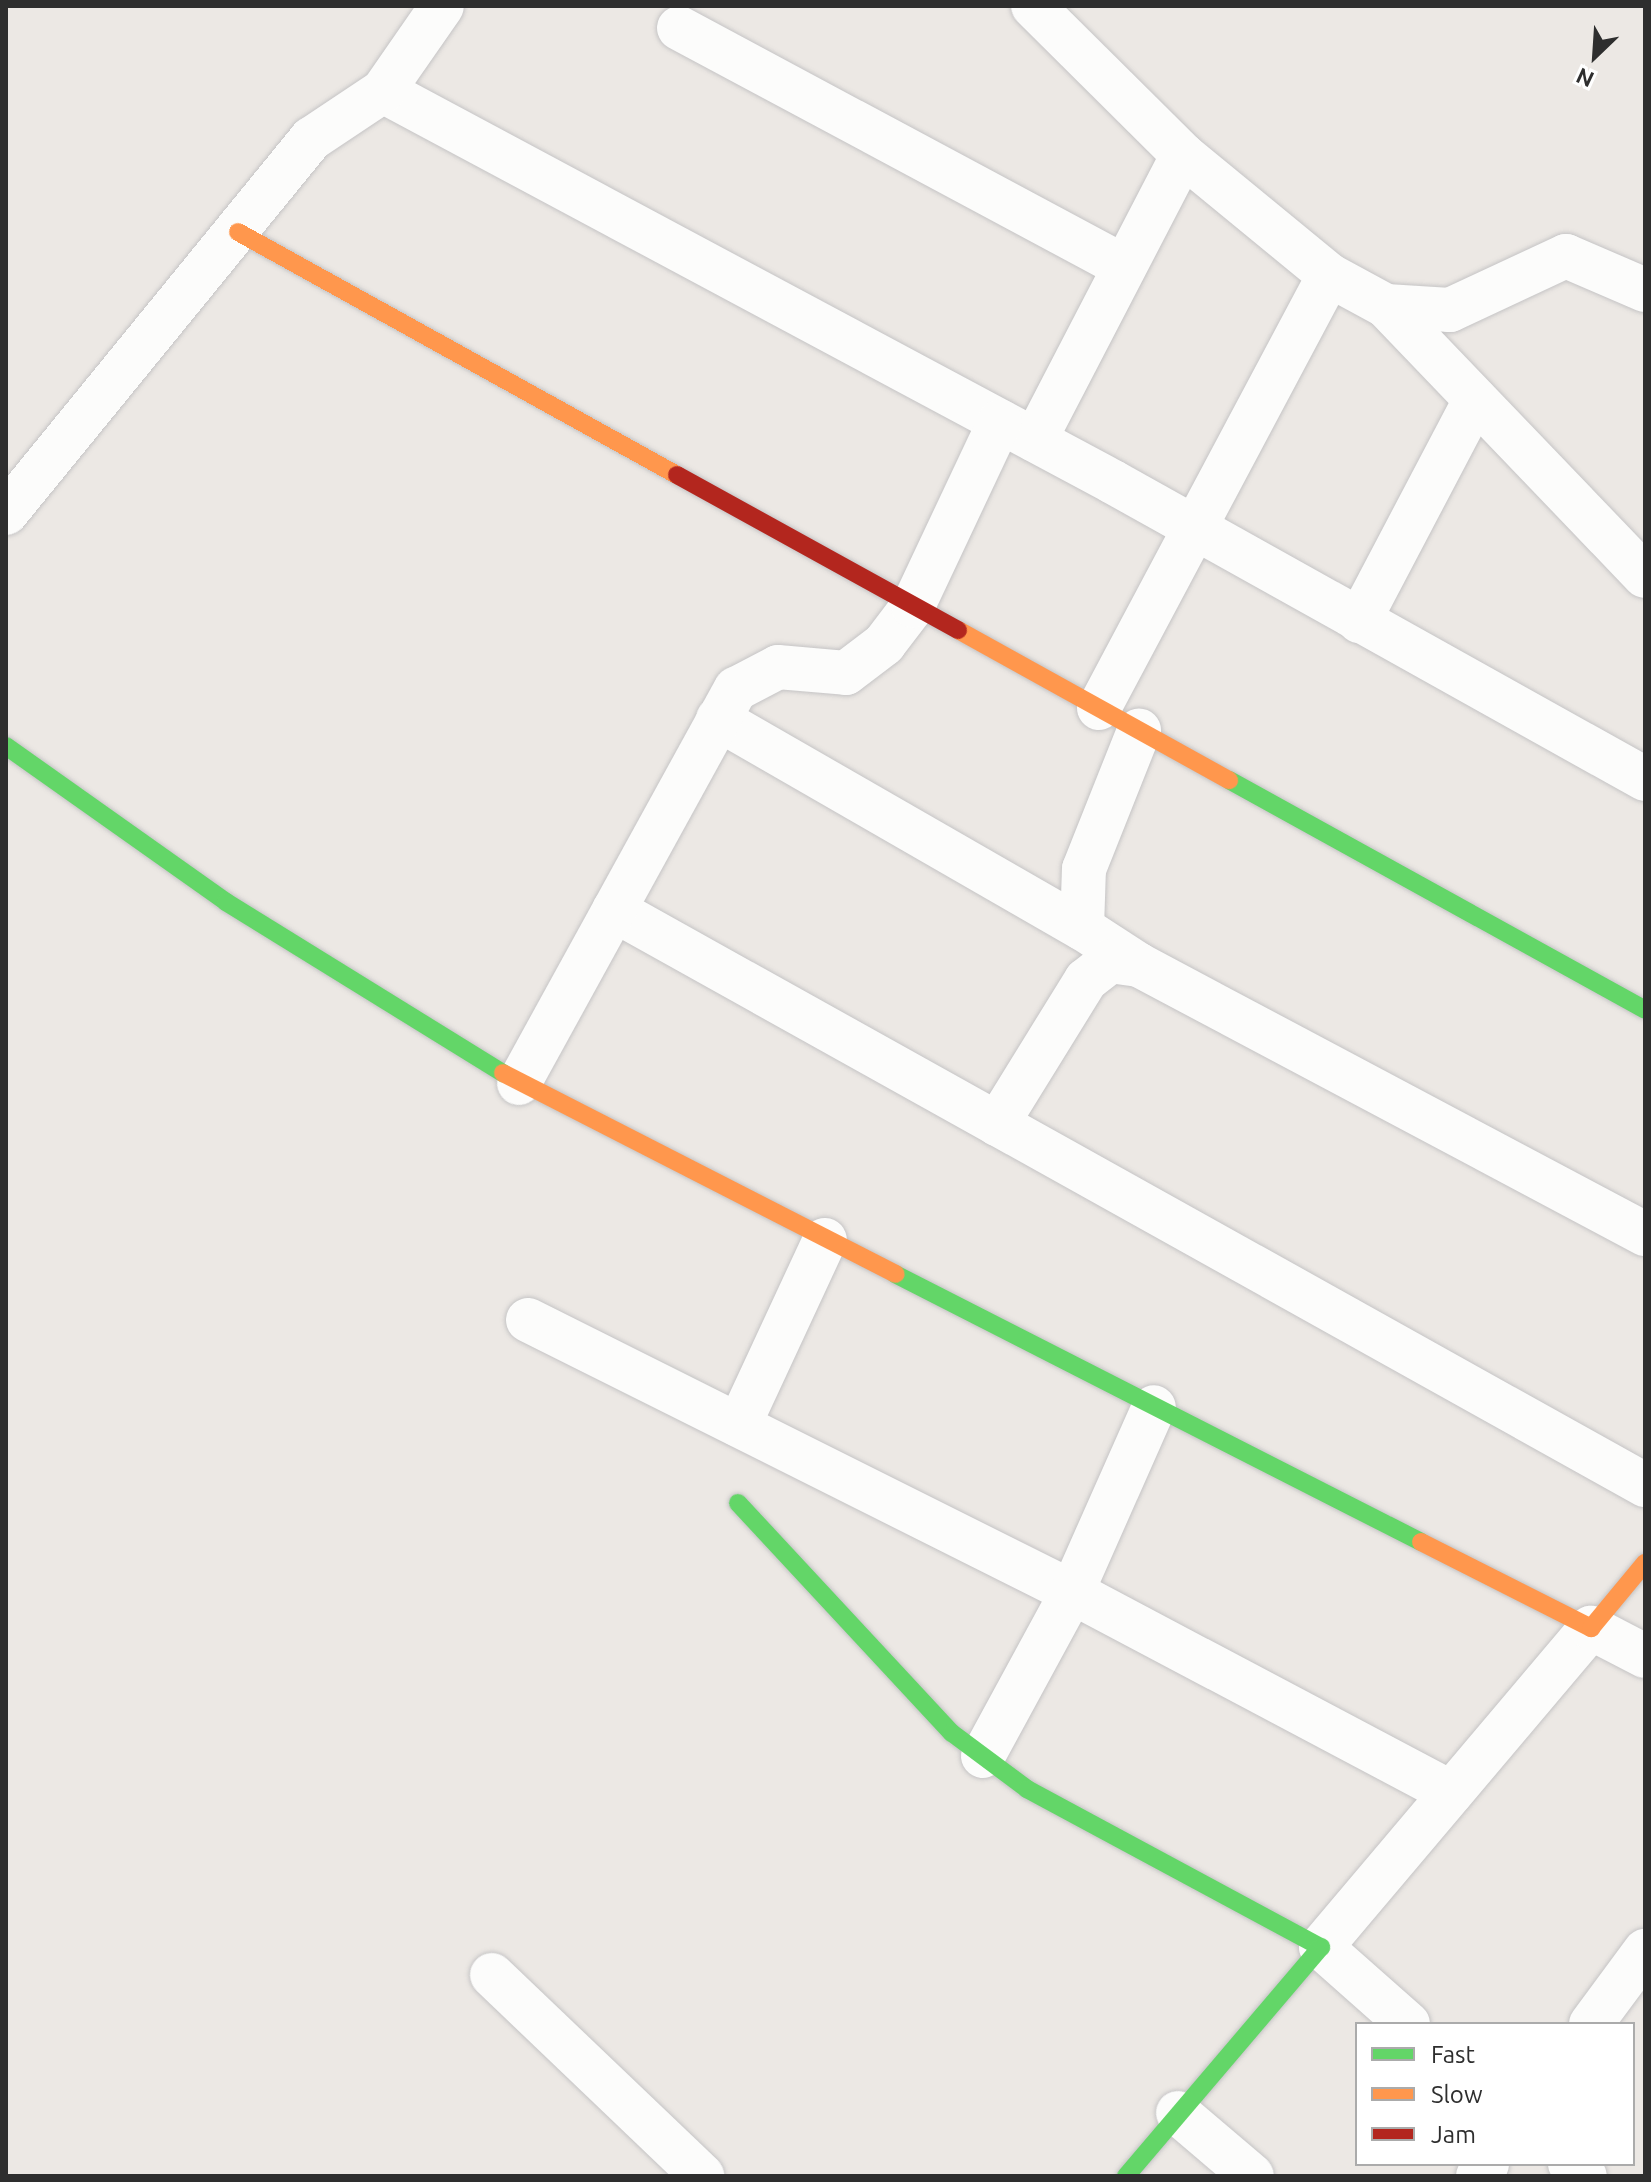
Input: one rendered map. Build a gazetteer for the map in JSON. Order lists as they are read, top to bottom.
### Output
{
  "legend": ["Fast", "Slow", "Jam"],
  "north": "bottom left"
}
